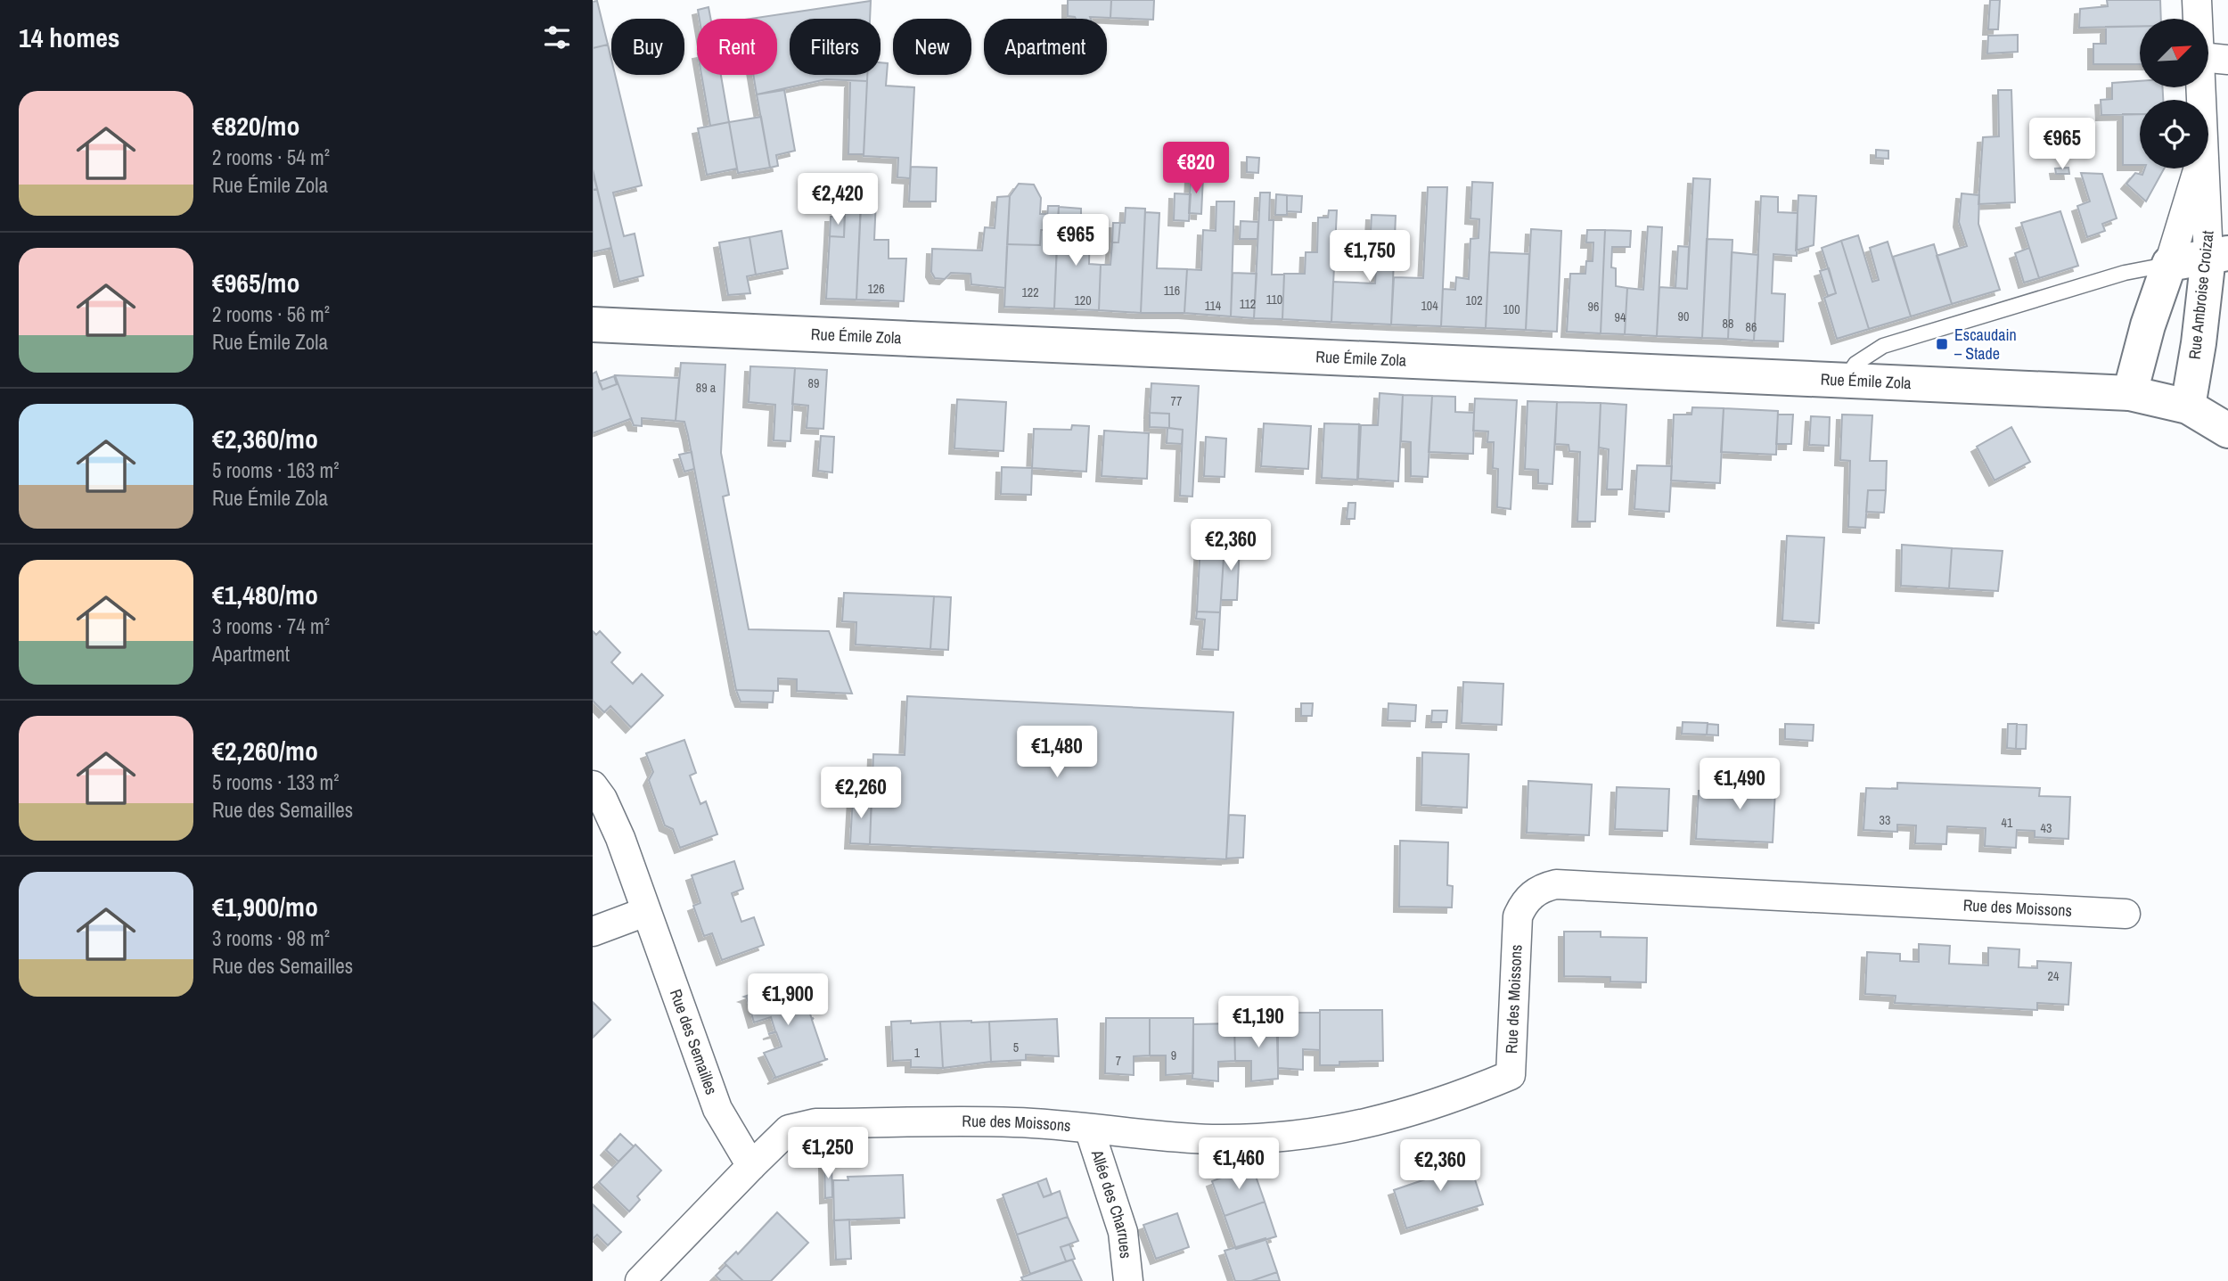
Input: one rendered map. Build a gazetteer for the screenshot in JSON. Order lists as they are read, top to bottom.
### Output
{
  "streets": {
    "street": [
      "Rue Ambroise Croizat",
      "Rue Émile Zola",
      "Rue des Moissons",
      "Rue des Semailles",
      "Allée des Charrues"
    ]
  },
  "crossings": [
    ["Rue Ambroise Croizat", "Rue Émile Zola"],
    ["Rue des Moissons", "Rue des Semailles"],
    ["Rue des Moissons", "Allée des Charrues"]
  ],
  "places": {
    "transit": ["Escaudain – Stade"]
  },
  "house_numbers": [
    "126",
    "116",
    "122",
    "110",
    "120",
    "102",
    "112",
    "114",
    "104",
    "96",
    "100",
    "90",
    "94",
    "88",
    "86",
    "89",
    "89 a",
    "77",
    "33",
    "41",
    "43",
    "24",
    "5",
    "1",
    "9",
    "7"
  ],
  "north": "top right",
  "page": {
    "heading": "14 homes",
    "chip": [
      "Buy",
      "Rent",
      "Filters",
      "New",
      "Apartment"
    ],
    "list": [
      {
        "name": "€820/mo",
        "note": "2 rooms · 54 m² · Rue Émile Zola"
      },
      {
        "name": "€965/mo",
        "note": "2 rooms · 56 m² · Rue Émile Zola"
      },
      {
        "name": "€2,360/mo",
        "note": "5 rooms · 163 m² · Rue Émile Zola"
      },
      {
        "name": "€1,480/mo",
        "note": "3 rooms · 74 m² · Apartment"
      },
      {
        "name": "€2,260/mo",
        "note": "5 rooms · 133 m² · Rue des Semailles"
      },
      {
        "name": "€1,900/mo",
        "note": "3 rooms · 98 m² · Rue des Semailles"
      }
    ],
    "price": [
      "€965",
      "€820",
      "€2,420",
      "€965",
      "€1,750",
      "€2,360",
      "€1,480",
      "€1,490",
      "€2,260",
      "€1,900",
      "€1,190",
      "€1,250",
      "€1,460",
      "€2,360"
    ]
  }
}
